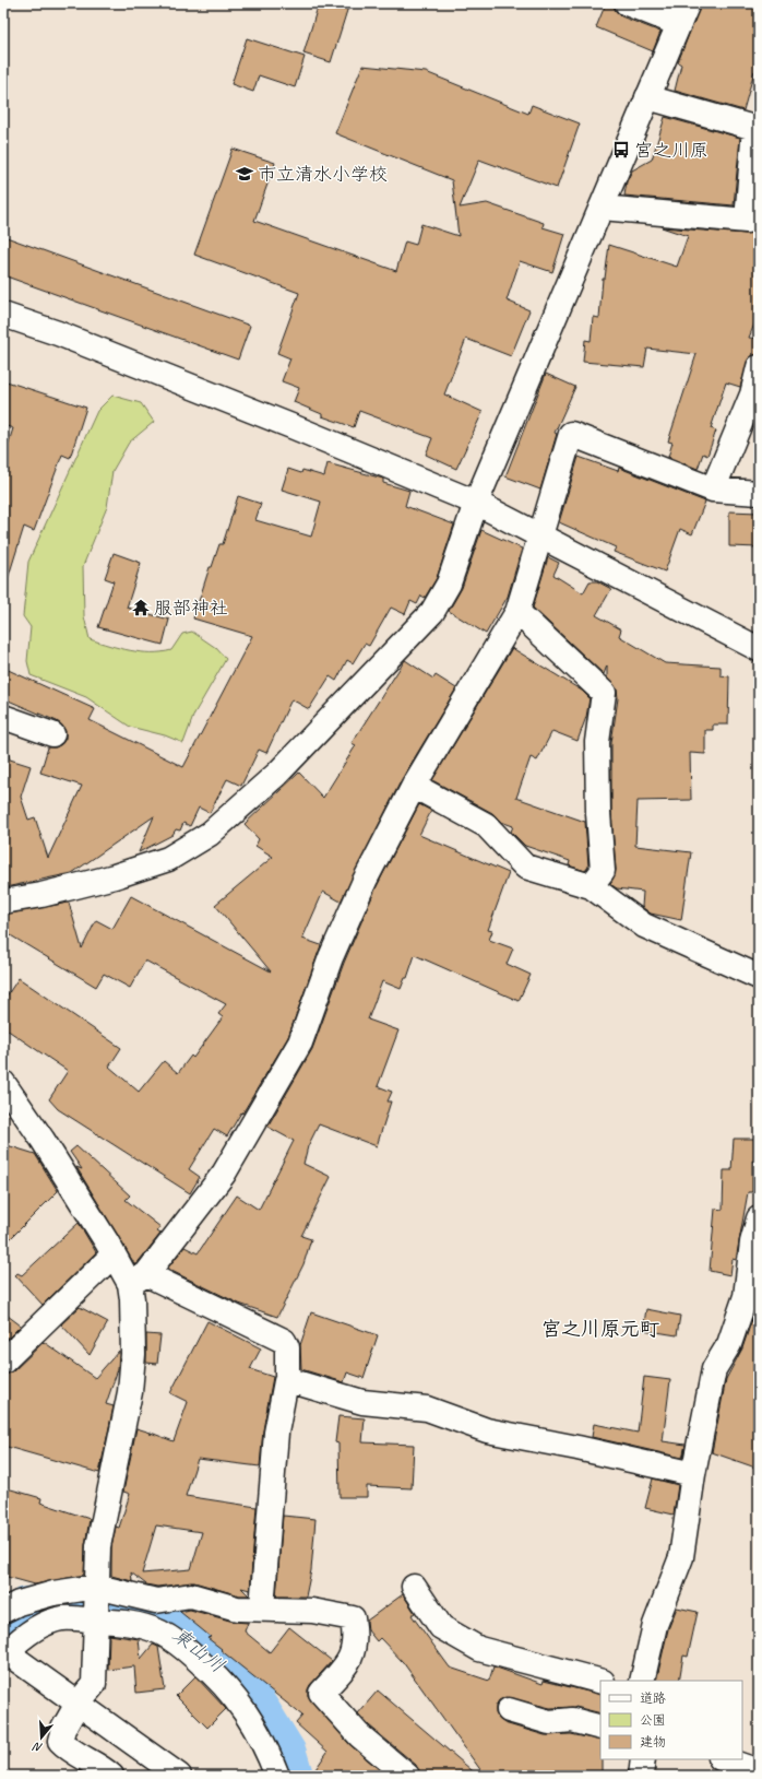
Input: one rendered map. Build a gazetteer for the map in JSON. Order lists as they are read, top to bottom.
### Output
{
  "districts": ["宮之川原元町"],
  "water": ["東山川"],
  "places": {
    "bus stop": ["宮之川原"],
    "school or university": ["市立清水小学校"],
    "temple": ["服部神社"]
  },
  "legend": ["道路", "公園", "建物"],
  "north": "bottom"
}
